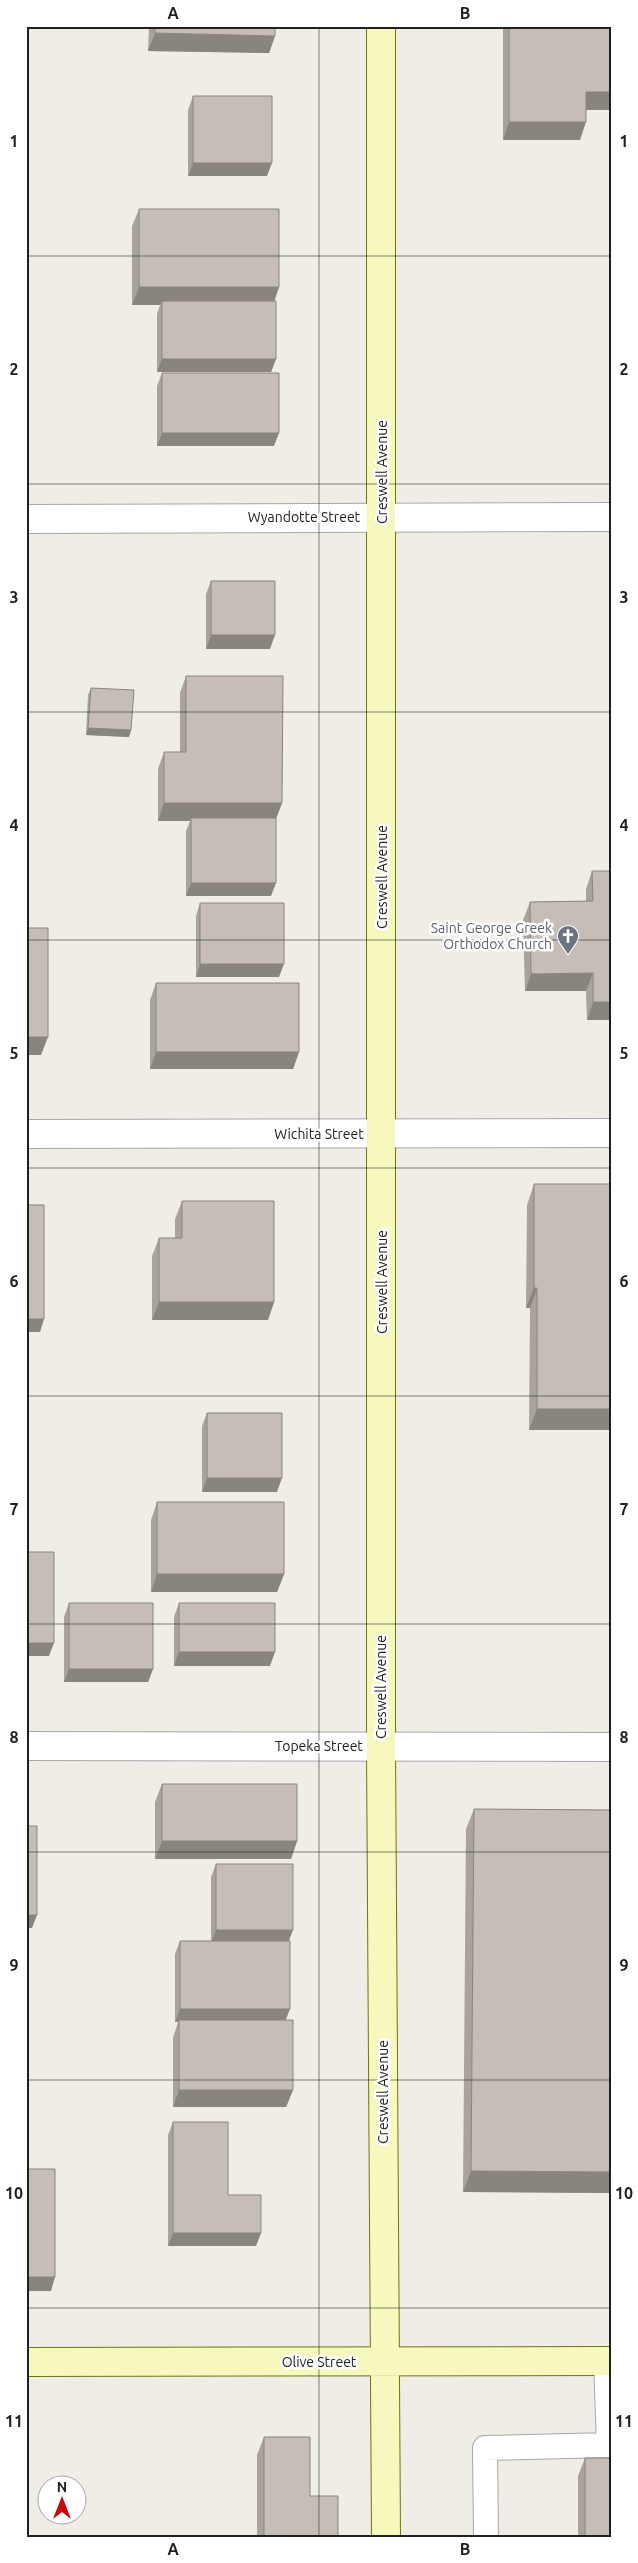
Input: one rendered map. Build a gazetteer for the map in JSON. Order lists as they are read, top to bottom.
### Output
{
  "streets": {
    "street": [
      "Creswell Avenue",
      "Wyandotte Street",
      "Wichita Street",
      "Topeka Street",
      "Olive Street"
    ]
  },
  "crossings": [
    ["Creswell Avenue", "Wyandotte Street"],
    ["Creswell Avenue", "Wichita Street"],
    ["Creswell Avenue", "Topeka Street"],
    ["Creswell Avenue", "Olive Street"]
  ],
  "places": {
    "church": ["Saint George Greek Orthodox Church"]
  },
  "north": "top",
  "grid": {
    "columns": ["A", "B"],
    "rows": [
      "1",
      "2",
      "3",
      "4",
      "5",
      "6",
      "7",
      "8",
      "9",
      "10",
      "11"
    ]
  }
}
